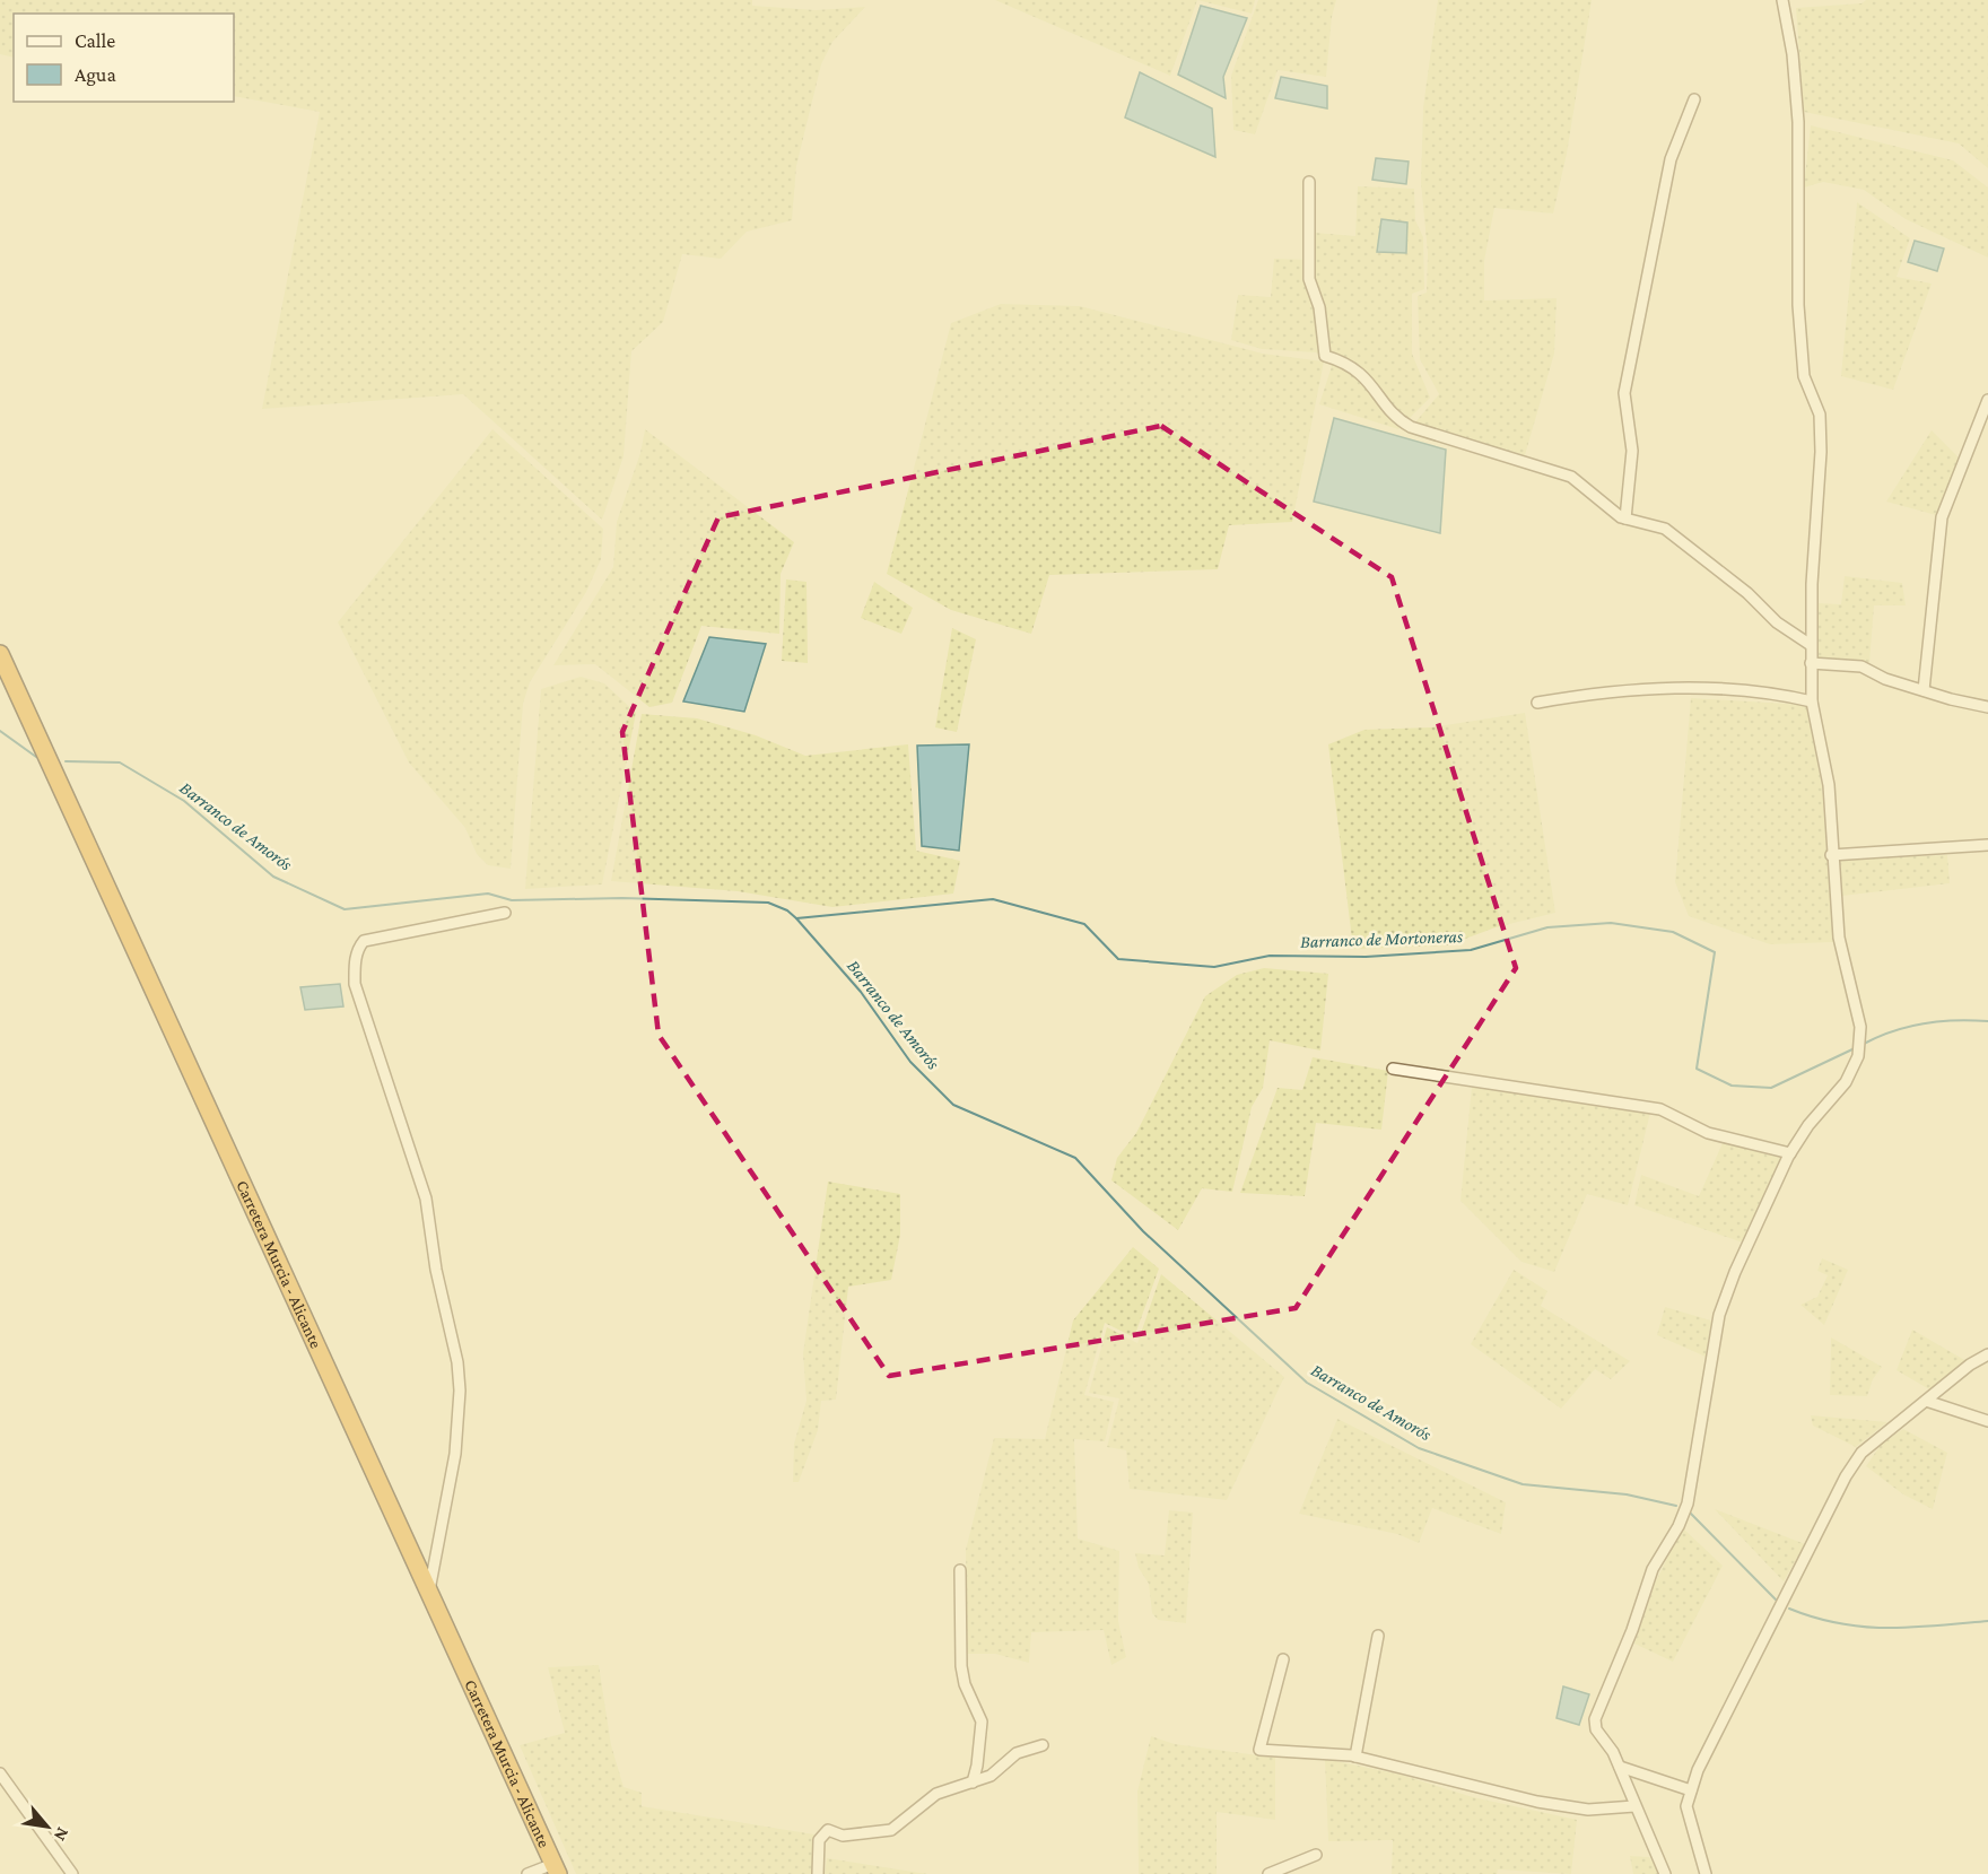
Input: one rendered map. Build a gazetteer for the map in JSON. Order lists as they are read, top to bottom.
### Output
{
  "streets": {
    "highway": ["Carretera Murcia - Alicante"]
  },
  "water": ["Barranco de Amorós", "Barranco de Mortoneras"],
  "legend": ["Calle", "Agua"],
  "north": "bottom right"
}
